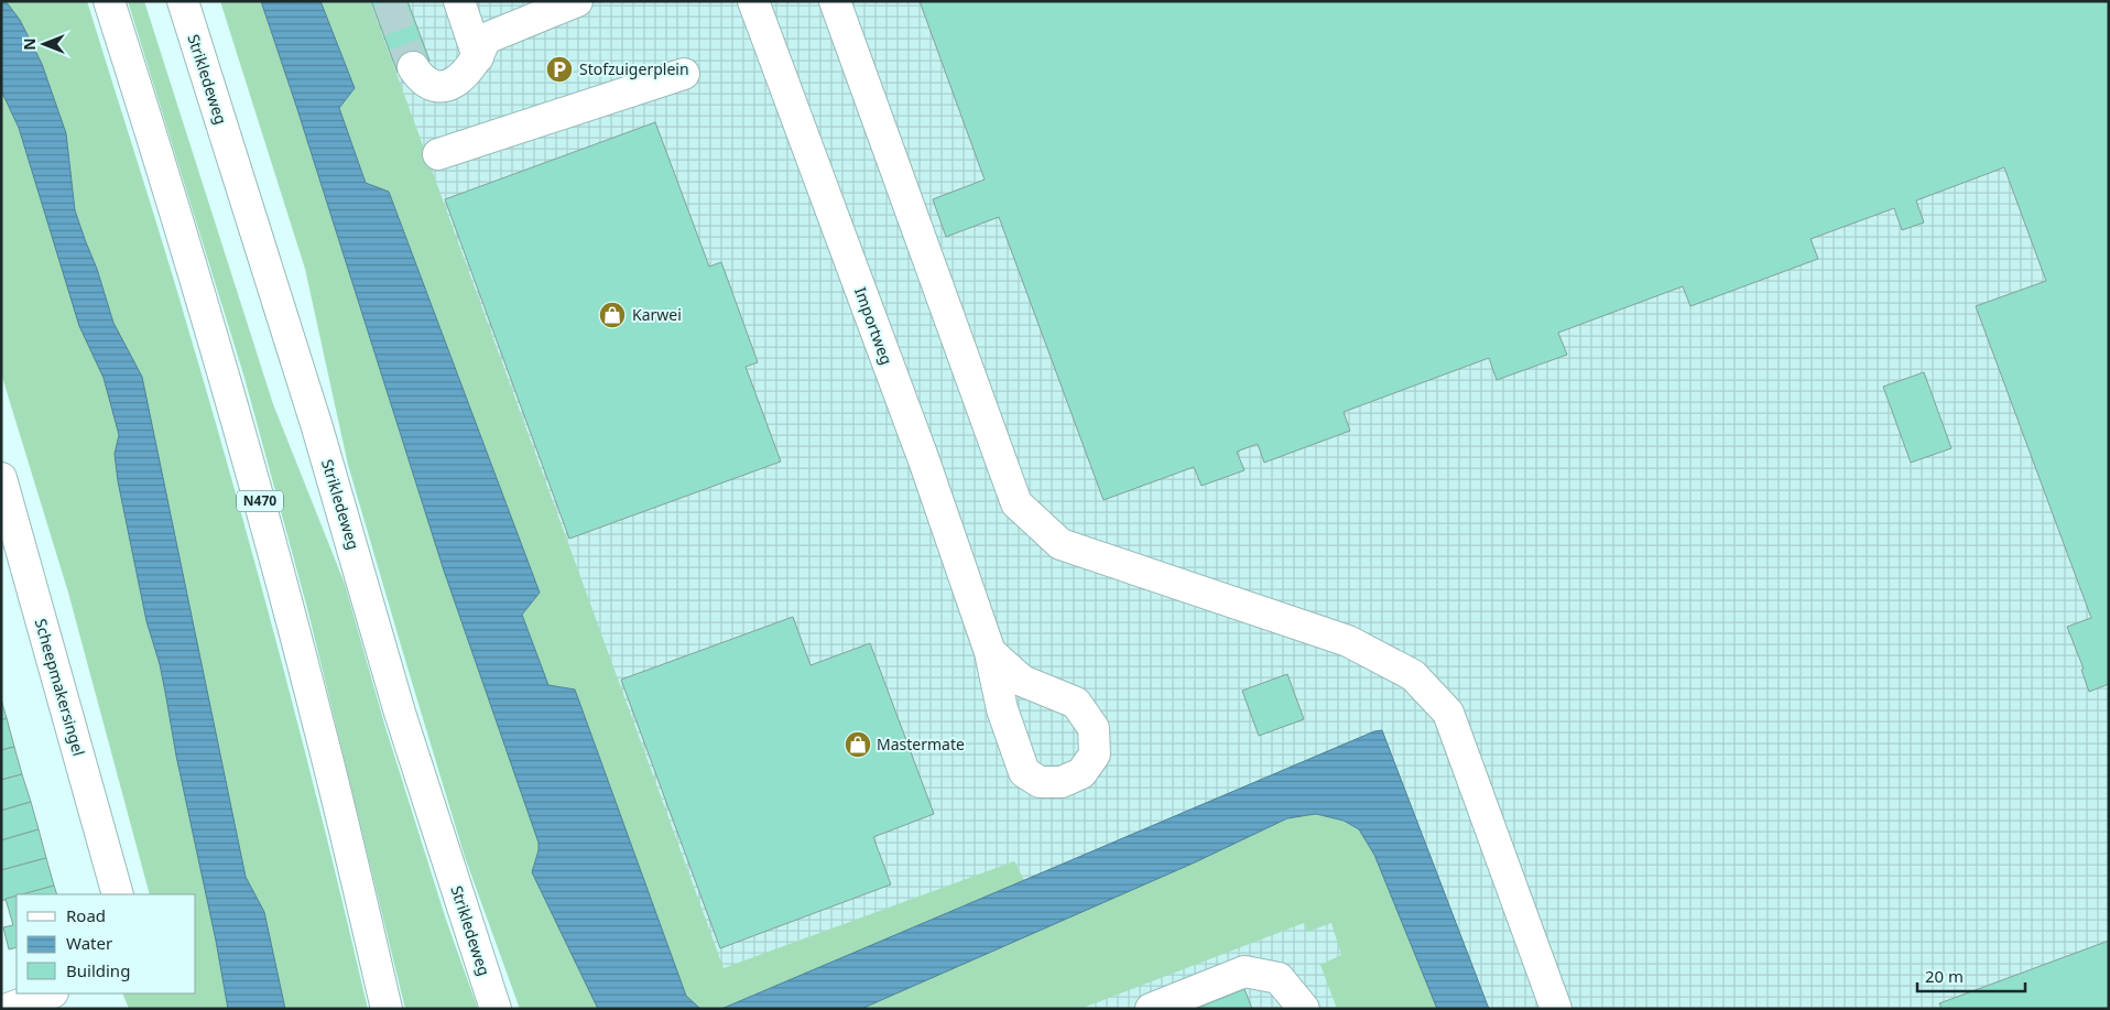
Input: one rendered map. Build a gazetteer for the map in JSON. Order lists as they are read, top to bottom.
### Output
{
  "streets": {
    "main road": [
      "Strikledeweg",
      "Importweg",
      "N470",
      "Scheepmakersingel"
    ]
  },
  "places": {
    "parking": ["Stofzuigerplein"],
    "shop": ["Karwei", "Mastermate"]
  },
  "legend": ["Road", "Water", "Building"],
  "scale_bar": "20 m",
  "north": "left"
}
